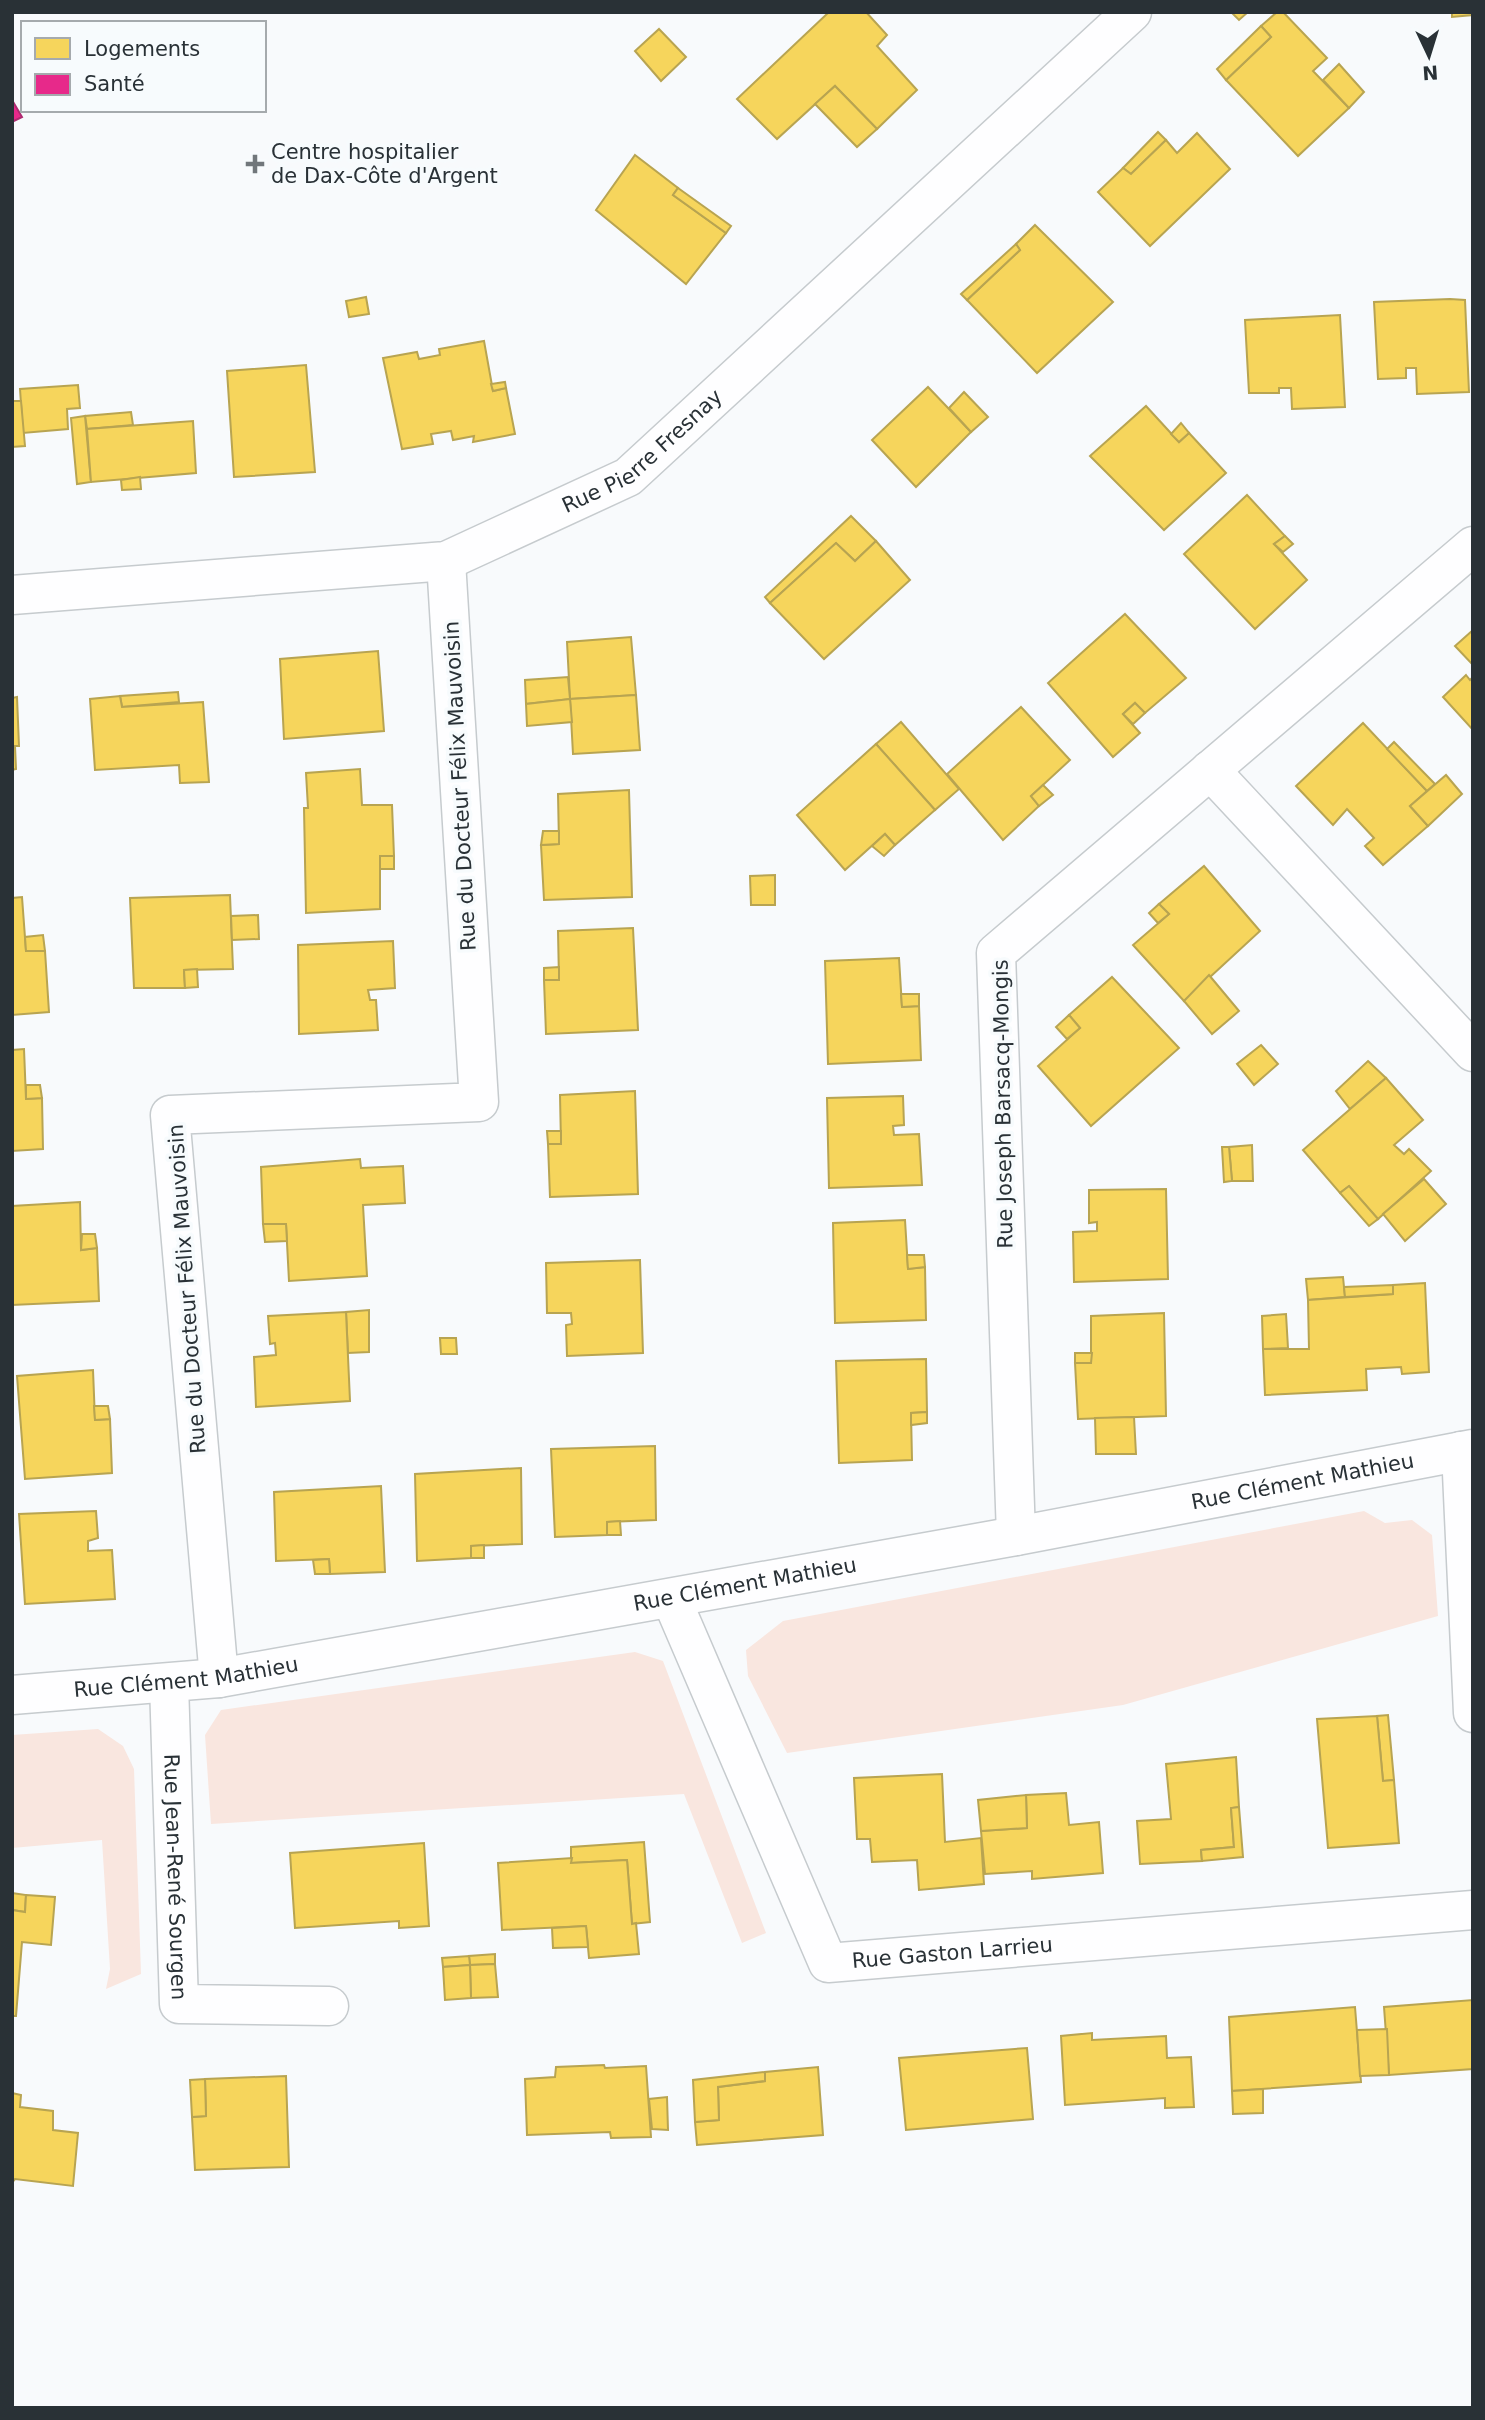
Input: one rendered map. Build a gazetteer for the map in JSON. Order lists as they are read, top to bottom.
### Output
{
  "streets": {
    "street": [
      "Rue Pierre Fresnay",
      "Rue du Docteur Félix Mauvoisin",
      "Rue Joseph Barsacq-Mongis",
      "Rue Clément Mathieu",
      "Rue Jean-René Sourgen",
      "Rue Gaston Larrieu"
    ]
  },
  "crossings": [
    ["Rue Pierre Fresnay", "Rue du Docteur Félix Mauvoisin"],
    ["Rue du Docteur Félix Mauvoisin", "Rue Clément Mathieu"],
    ["Rue Joseph Barsacq-Mongis", "Rue Clément Mathieu"],
    ["Rue Clément Mathieu", "Rue Jean-René Sourgen"],
    ["Rue Clément Mathieu", "Rue Gaston Larrieu"]
  ],
  "places": {
    "health": ["Centre hospitalier de Dax-Côte d'Argent"]
  },
  "legend": ["Logements", "Santé"],
  "north": "bottom"
}
